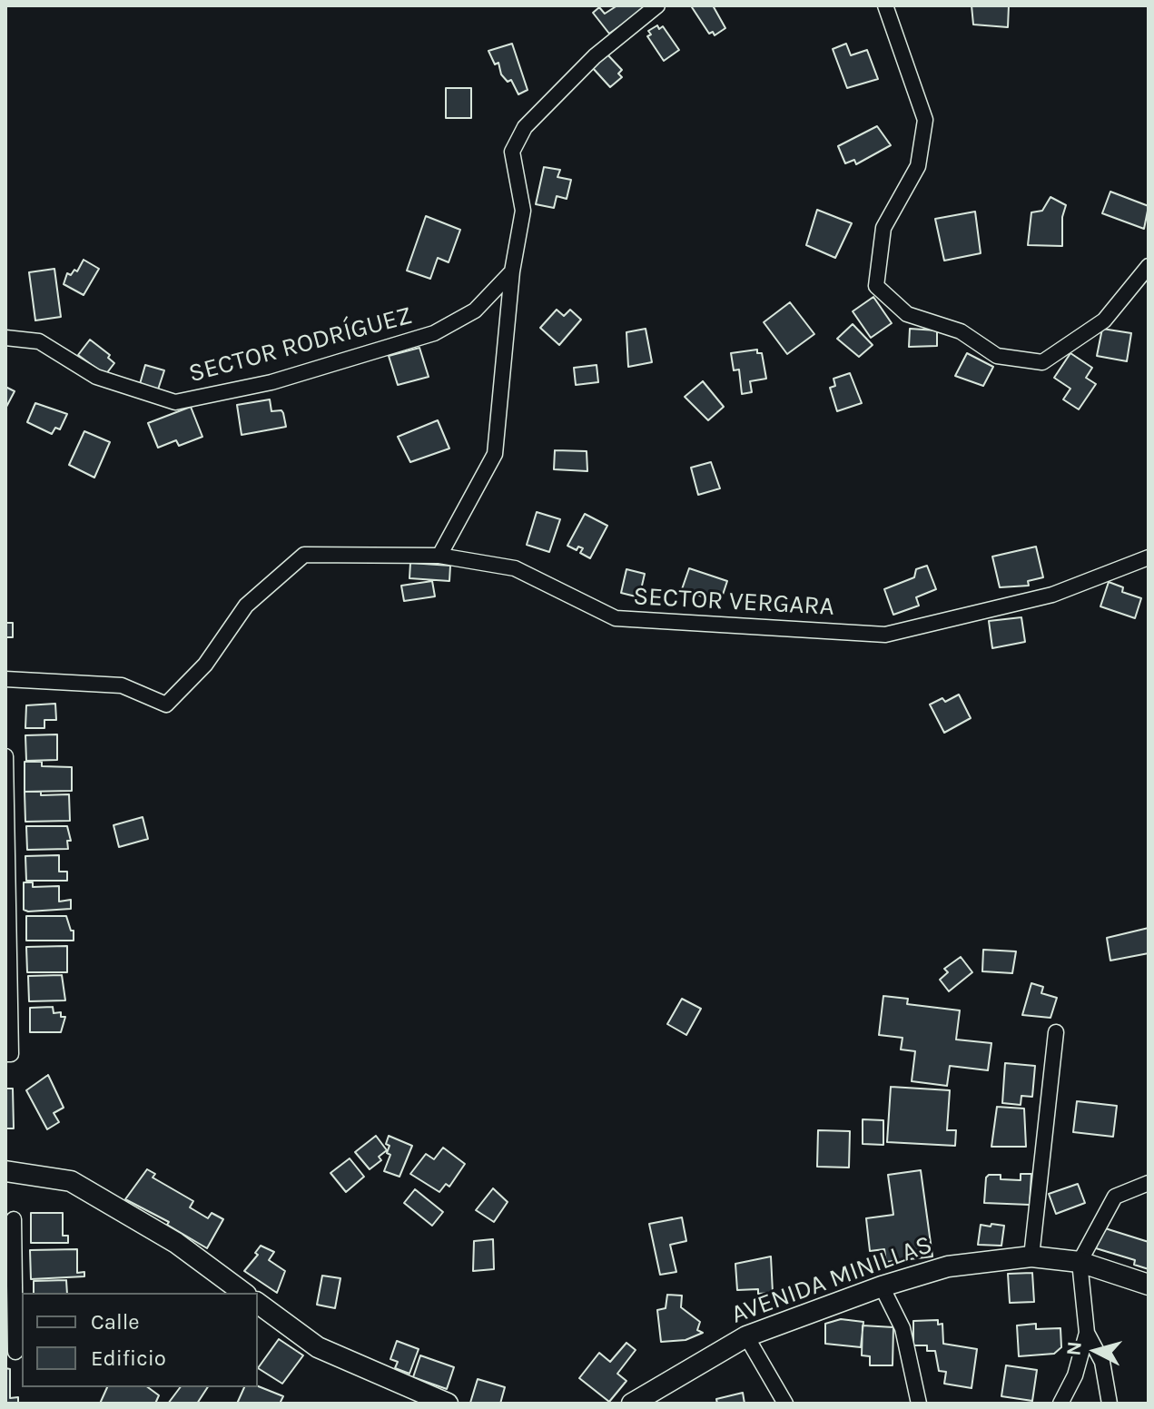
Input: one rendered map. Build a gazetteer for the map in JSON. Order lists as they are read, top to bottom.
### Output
{
  "streets": {
    "street": ["SECTOR RODRÍGUEZ", "SECTOR VERGARA", "AVENIDA MINILLAS"]
  },
  "legend": ["Calle", "Edificio"],
  "north": "left"
}
